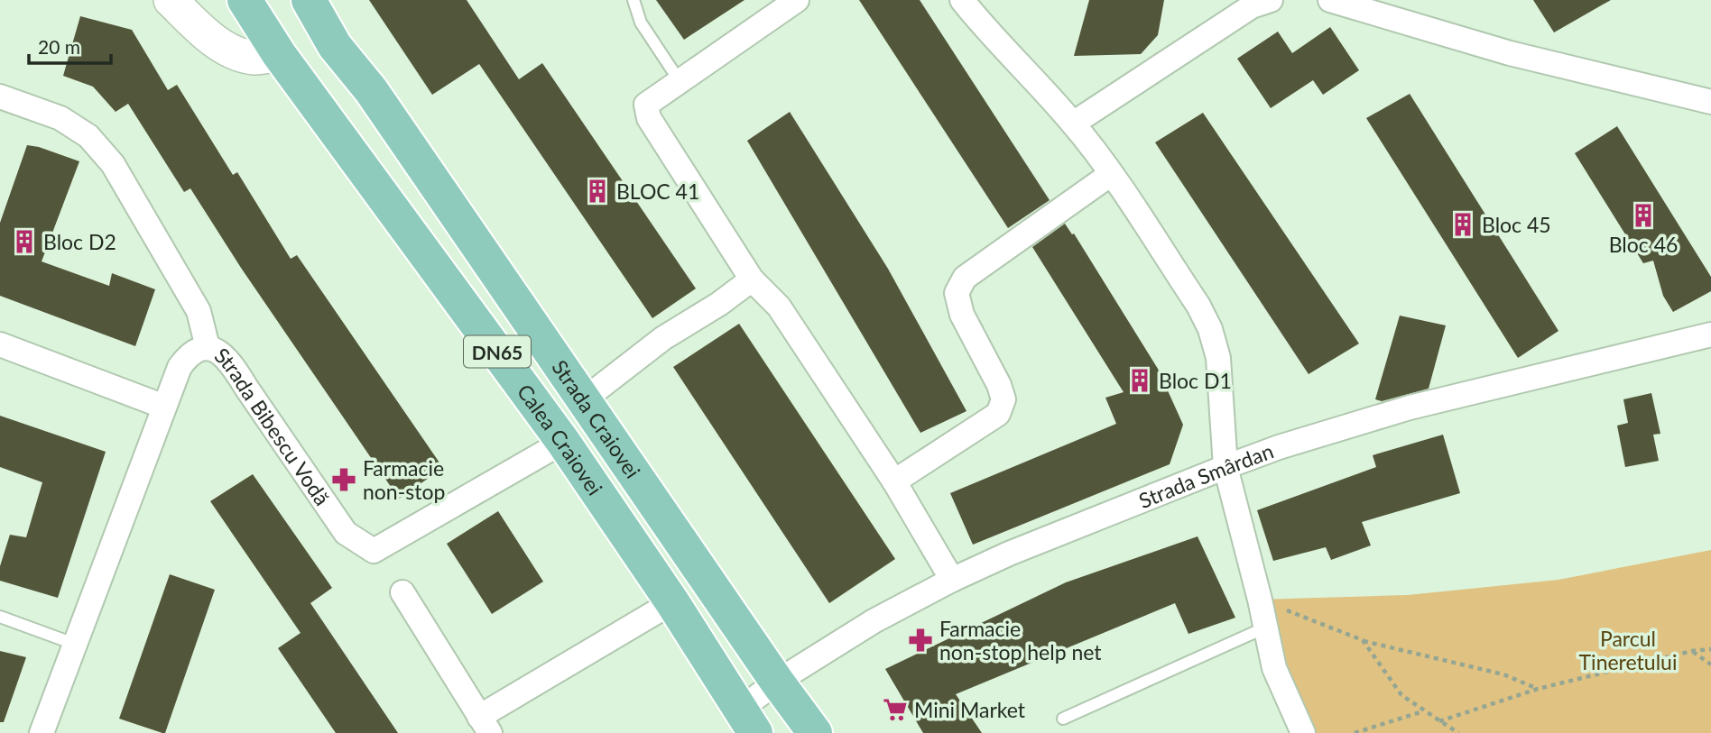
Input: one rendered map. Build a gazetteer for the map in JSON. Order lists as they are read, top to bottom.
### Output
{
  "streets": {
    "main road": ["DN65", "Strada Craiovei", "Calea Craiovei"],
    "street": ["Strada Bibescu Vodă", "Strada Smârdan"]
  },
  "crossings": [
    ["DN65", "Strada Craiovei"],
    ["DN65", "Strada Smârdan"],
    ["Strada Craiovei", "Strada Smârdan"],
    ["Strada Bibescu Vodă", "Calea Craiovei"],
    ["Calea Craiovei", "Strada Smârdan"]
  ],
  "parks": ["Parcul Tineretului"],
  "places": {
    "building": [
      "BLOC 41",
      "Bloc 46",
      "Bloc 45",
      "Bloc D2",
      "Bloc D1"
    ],
    "pharmacy": ["Farmacie non-stop", "Farmacie non-stop help net"],
    "supermarket": ["Mini Market"]
  },
  "scale_bar": "20 m"
}
